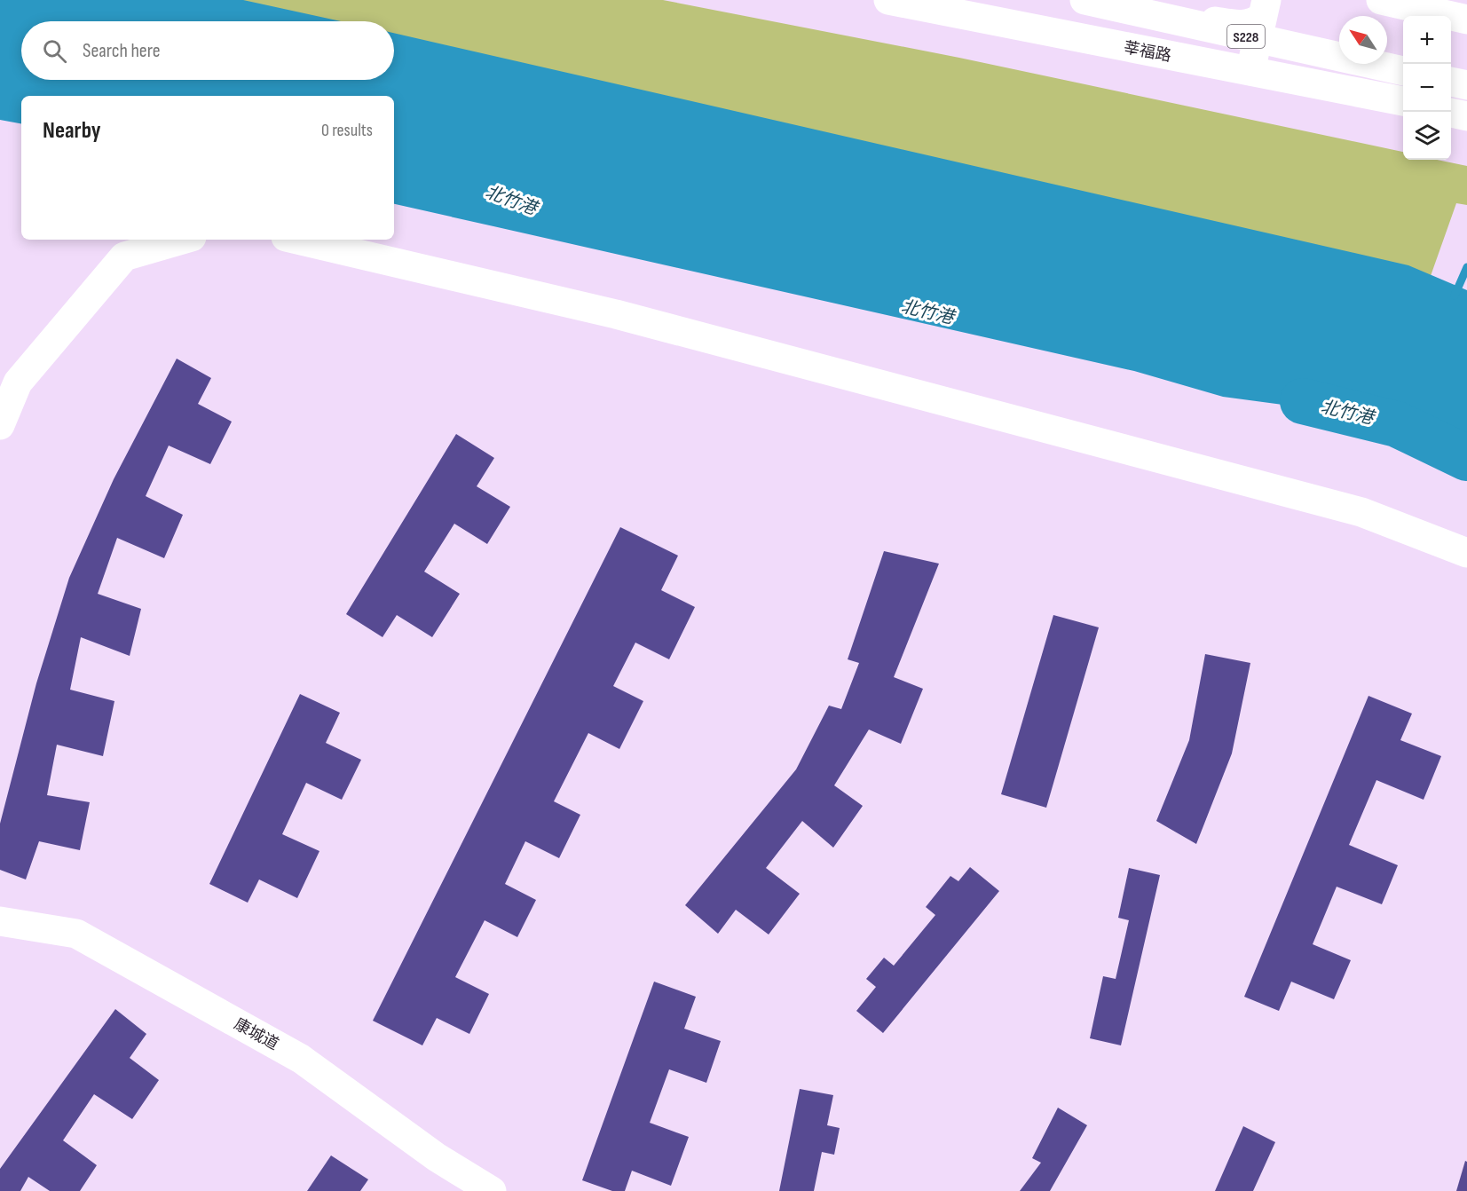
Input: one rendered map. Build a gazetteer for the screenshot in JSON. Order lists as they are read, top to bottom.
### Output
{
  "streets": {
    "main road": ["S228", "莘福路", "康城道"]
  },
  "water": ["北竹港"],
  "north": "top left",
  "page": {
    "map_buttons": ["+", "−"],
    "search": "Search here",
    "heading": ["Nearby", "0 results"]
  }
}
